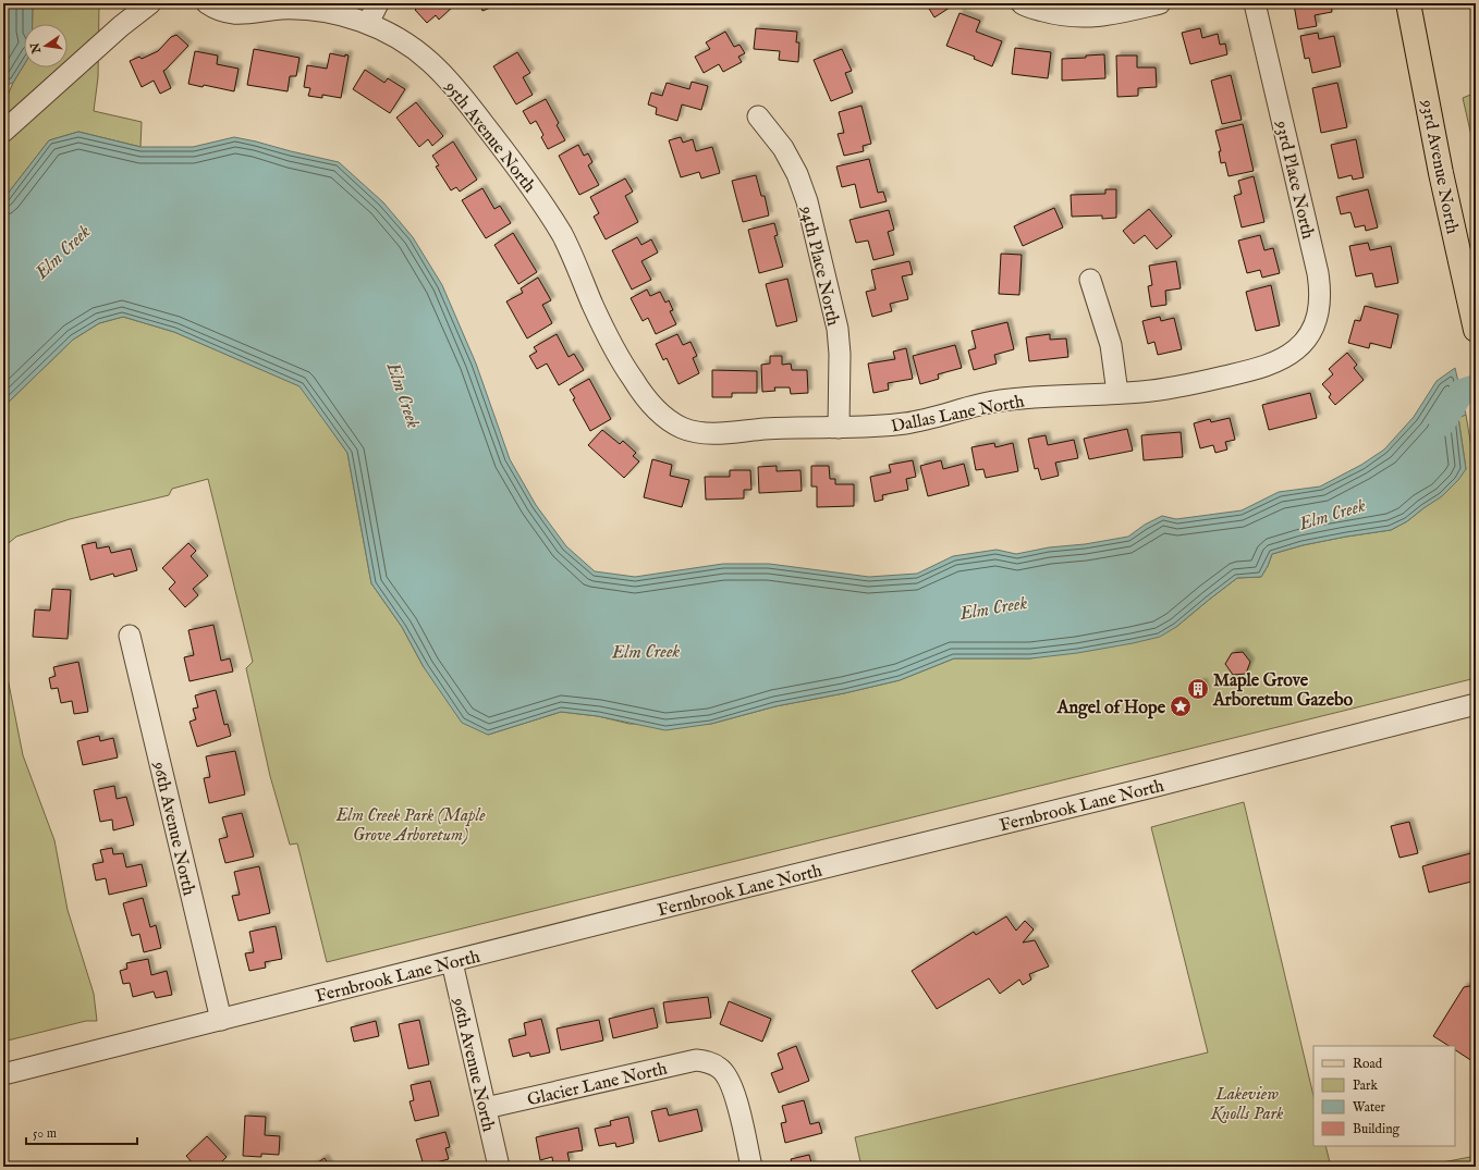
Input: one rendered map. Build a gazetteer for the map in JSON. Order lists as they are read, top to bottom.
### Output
{
  "streets": {
    "main road": ["93rd Avenue North"],
    "street": [
      "95th Avenue North",
      "93rd Place North",
      "94th Place North",
      "Dallas Lane North",
      "Fernbrook Lane North",
      "96th Avenue North",
      "Glacier Lane North"
    ]
  },
  "crossings": [
    ["95th Avenue North", "Dallas Lane North"],
    ["93rd Place North", "Dallas Lane North"],
    ["94th Place North", "Dallas Lane North"],
    ["Fernbrook Lane North", "96th Avenue North"],
    ["96th Avenue North", "Glacier Lane North"]
  ],
  "water": ["Elm Creek"],
  "parks": ["Elm Creek Park (Maple Grove Arboretum)", "Lakeview Knolls Park"],
  "places": {
    "building": ["Maple Grove Arboretum Gazebo"],
    "place": ["Angel of Hope"]
  },
  "legend": [
    "Road",
    "Park",
    "Water",
    "Building"
  ],
  "scale_bar": "50 m",
  "north": "left"
}
